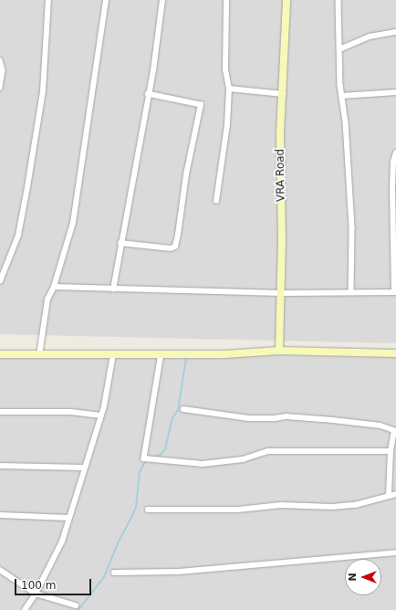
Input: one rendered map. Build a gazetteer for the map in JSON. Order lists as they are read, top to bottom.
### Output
{
  "streets": {
    "street": ["VRA Road"]
  },
  "scale_bar": "100 m",
  "north": "left"
}
